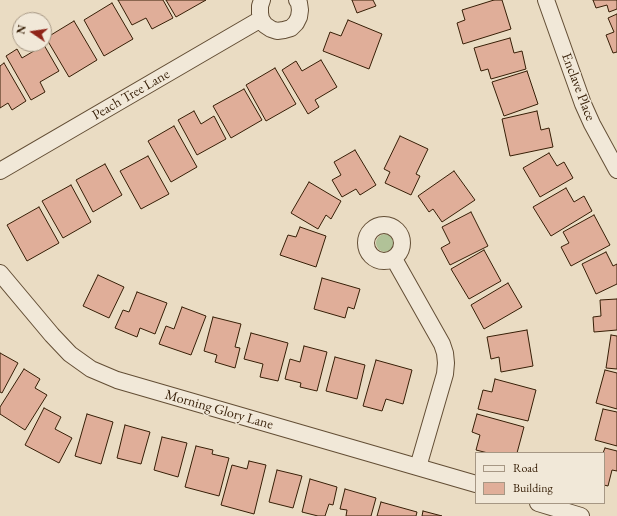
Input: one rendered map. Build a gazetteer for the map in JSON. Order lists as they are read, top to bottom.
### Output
{
  "streets": {
    "street": ["Enclave Place", "Peach Tree Lane", "Morning Glory Lane"]
  },
  "legend": ["Road", "Building"],
  "north": "left"
}
